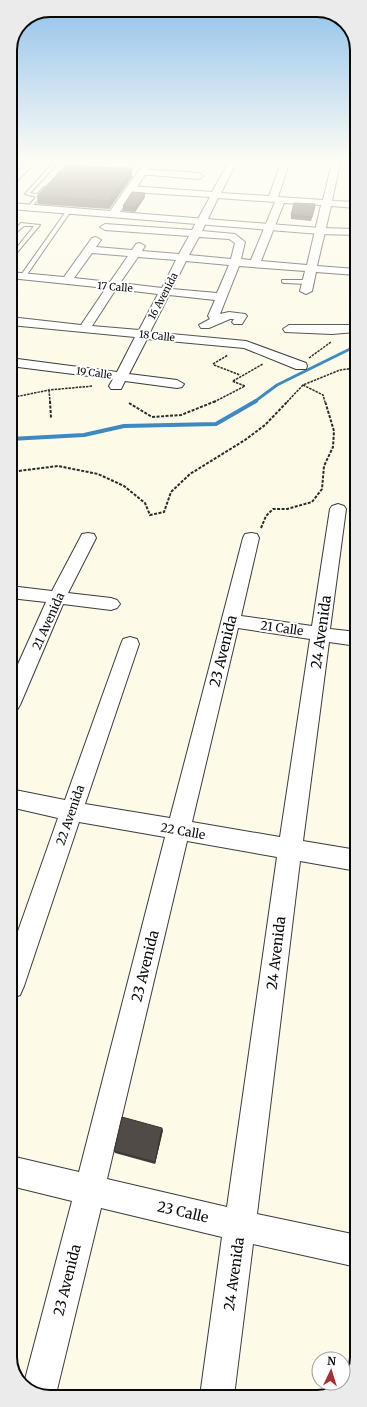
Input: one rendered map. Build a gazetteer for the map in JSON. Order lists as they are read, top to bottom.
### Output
{
  "streets": {
    "street": [
      "17 Calle",
      "16 Avenida",
      "18 Calle",
      "19 Calle",
      "21 Avenida",
      "21 Calle",
      "24 Avenida",
      "23 Avenida",
      "22 Avenida",
      "22 Calle",
      "23 Calle"
    ]
  },
  "crossings": [
    ["17 Calle", "16 Avenida"],
    ["16 Avenida", "18 Calle"],
    ["16 Avenida", "19 Calle"],
    ["21 Calle", "24 Avenida"],
    ["21 Calle", "23 Avenida"],
    ["24 Avenida", "22 Calle"],
    ["24 Avenida", "23 Calle"],
    ["23 Avenida", "22 Calle"],
    ["23 Avenida", "23 Calle"],
    ["22 Avenida", "22 Calle"]
  ],
  "north": "top"
}
